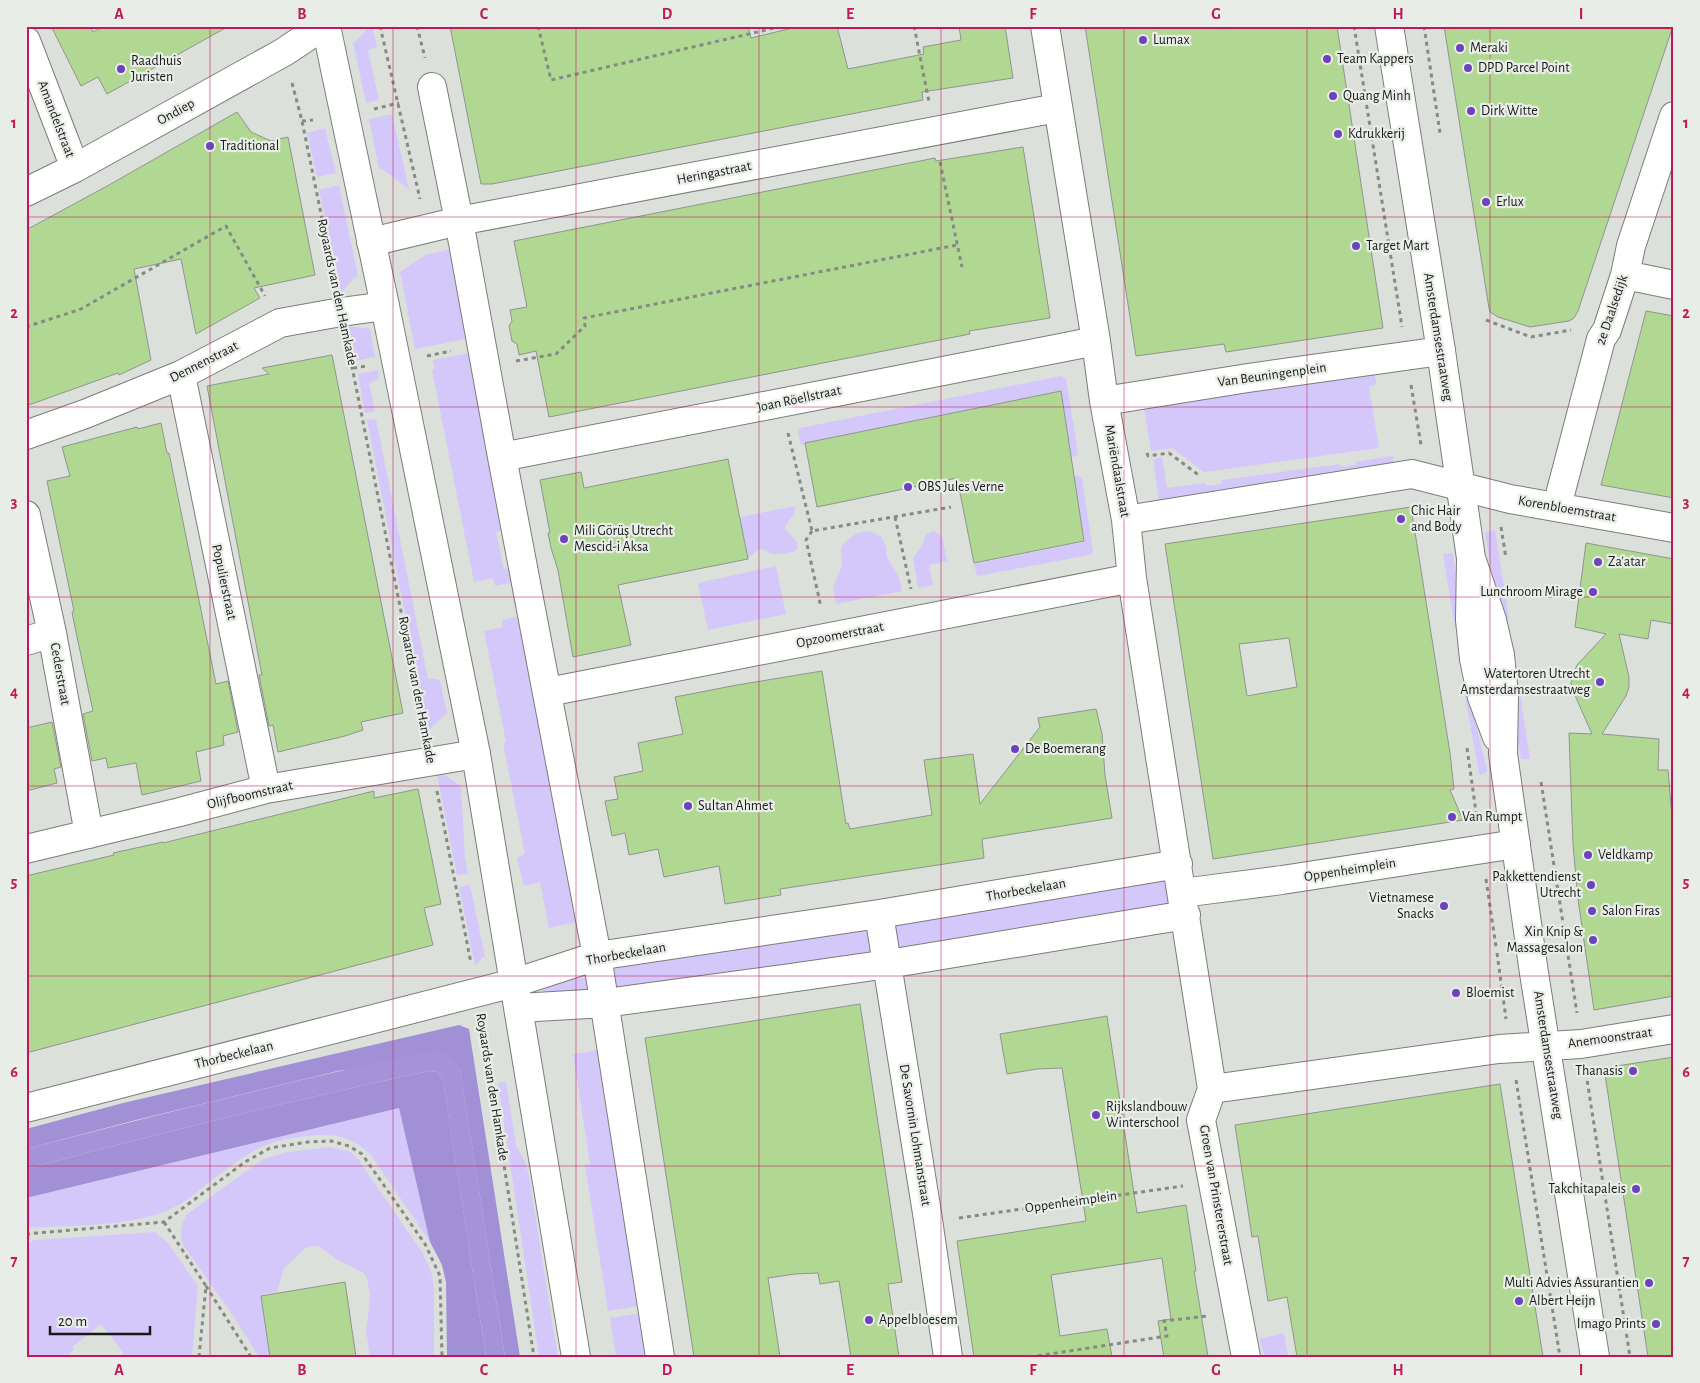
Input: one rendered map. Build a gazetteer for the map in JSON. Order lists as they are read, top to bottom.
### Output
{
  "streets": {
    "street": [
      "Ondiep",
      "Amandelstraat",
      "Heringastraat",
      "2e Daalsedijk",
      "Amsterdamsestraatweg",
      "Dennenstraat",
      "Van Beuningenplein",
      "Joan Röellstraat",
      "Mariëndaalstraat",
      "Korenbloemstraat",
      "Populierstraat",
      "Opzoomerstraat",
      "Cederstraat",
      "Olijfboomstraat",
      "Oppenheimplein",
      "Thorbeckelaan",
      "Anemoonstraat",
      "De Savornin Lohmanstraat",
      "Groen van Prinstererstraat"
    ],
    "path": ["Royaards van den Hamkade"]
  },
  "crossings": [
    ["Ondiep", "Amandelstraat"],
    ["Ondiep", "Royaards van den Hamkade"],
    ["Heringastraat", "Mariëndaalstraat"],
    ["Royaards van den Hamkade", "Dennenstraat"],
    ["Royaards van den Hamkade", "Olijfboomstraat"],
    ["Royaards van den Hamkade", "Thorbeckelaan"],
    ["2e Daalsedijk", "Korenbloemstraat"],
    ["Amsterdamsestraatweg", "Van Beuningenplein"],
    ["Amsterdamsestraatweg", "Korenbloemstraat"],
    ["Amsterdamsestraatweg", "Oppenheimplein"],
    ["Amsterdamsestraatweg", "Anemoonstraat"],
    ["Dennenstraat", "Populierstraat"],
    ["Van Beuningenplein", "Mariëndaalstraat"],
    ["Joan Röellstraat", "Mariëndaalstraat"],
    ["Mariëndaalstraat", "Opzoomerstraat"],
    ["Mariëndaalstraat", "Oppenheimplein"],
    ["Mariëndaalstraat", "Thorbeckelaan"],
    ["Mariëndaalstraat", "Groen van Prinstererstraat"],
    ["Populierstraat", "Olijfboomstraat"],
    ["Cederstraat", "Olijfboomstraat"],
    ["Oppenheimplein", "Thorbeckelaan"],
    ["Oppenheimplein", "De Savornin Lohmanstraat"],
    ["Oppenheimplein", "Groen van Prinstererstraat"],
    ["Thorbeckelaan", "De Savornin Lohmanstraat"],
    ["Thorbeckelaan", "Groen van Prinstererstraat"]
  ],
  "places": [
    "Lumax",
    "Meraki",
    "Team Kappers",
    "DPD Parcel Point",
    "Raadhuis Juristen",
    "Quang Minh",
    "Dirk Witte",
    "Kdrukkerij",
    "Traditional",
    "Erlux",
    "Target Mart",
    "OBS Jules Verne",
    "Chic Hair and Body",
    "Mili Görüş Utrecht Mescid-i Aksa",
    "Za'atar",
    "Lunchroom Mirage",
    "Watertoren Utrecht Amsterdamsestraatweg",
    "De Boemerang",
    "Sultan Ahmet",
    "Van Rumpt",
    "Veldkamp",
    "Pakkettendienst Utrecht",
    "Vietnamese Snacks",
    "Salon Firas",
    "Xin Knip & Massagesalon",
    "Bloemist",
    "Thanasis",
    "Rijkslandbouw Winterschool",
    "Takchitapaleis",
    "Multi Advies Assurantien",
    "Albert Heijn",
    "Appelbloesem",
    "Imago Prints"
  ],
  "scale_bar": "20 m",
  "grid": {
    "columns": [
      "A",
      "B",
      "C",
      "D",
      "E",
      "F",
      "G",
      "H",
      "I"
    ],
    "rows": [
      "1",
      "2",
      "3",
      "4",
      "5",
      "6",
      "7"
    ]
  }
}
